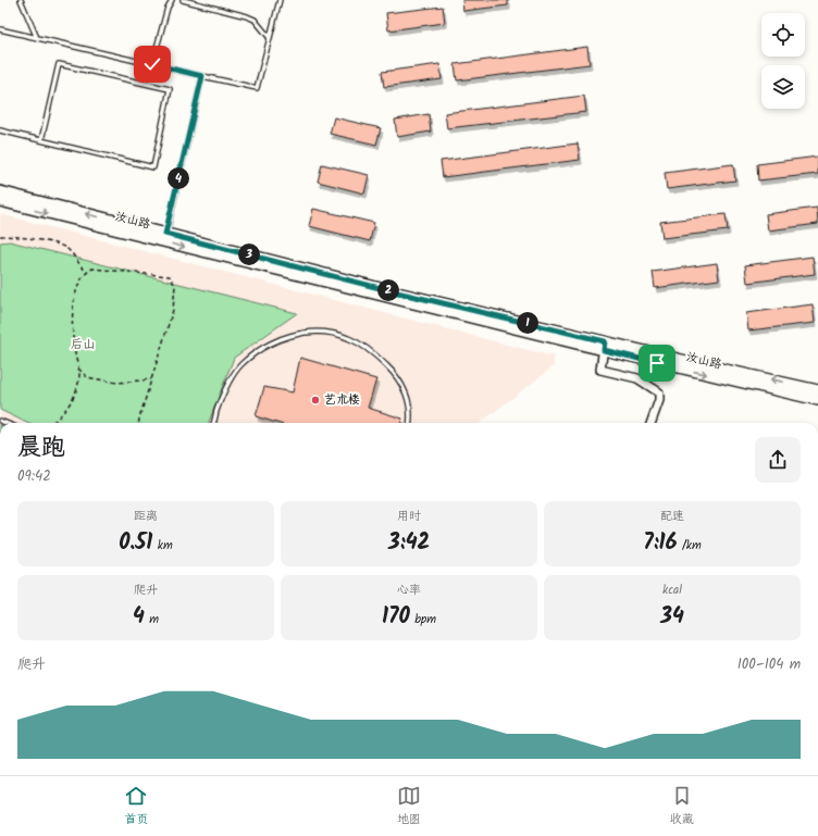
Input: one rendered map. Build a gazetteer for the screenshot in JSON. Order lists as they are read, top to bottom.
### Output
{
  "streets": {
    "street": ["汝山路"]
  },
  "parks": ["后山"],
  "places": ["艺术楼"],
  "page": {
    "pins": [
      "4",
      "3",
      "2",
      "1"
    ],
    "heading": ["晨跑", "09:42"],
    "stats": [
      ["距离", "0.51 km"],
      ["用时", "3:42"],
      ["配速", "7:16 /km"],
      ["爬升", "4 m"],
      ["心率", "170 bpm"],
      ["kcal", "34"]
    ],
    "chart": ["爬升", "100–104 m"],
    "tabs": ["首页", "地图", "收藏"]
  }
}
